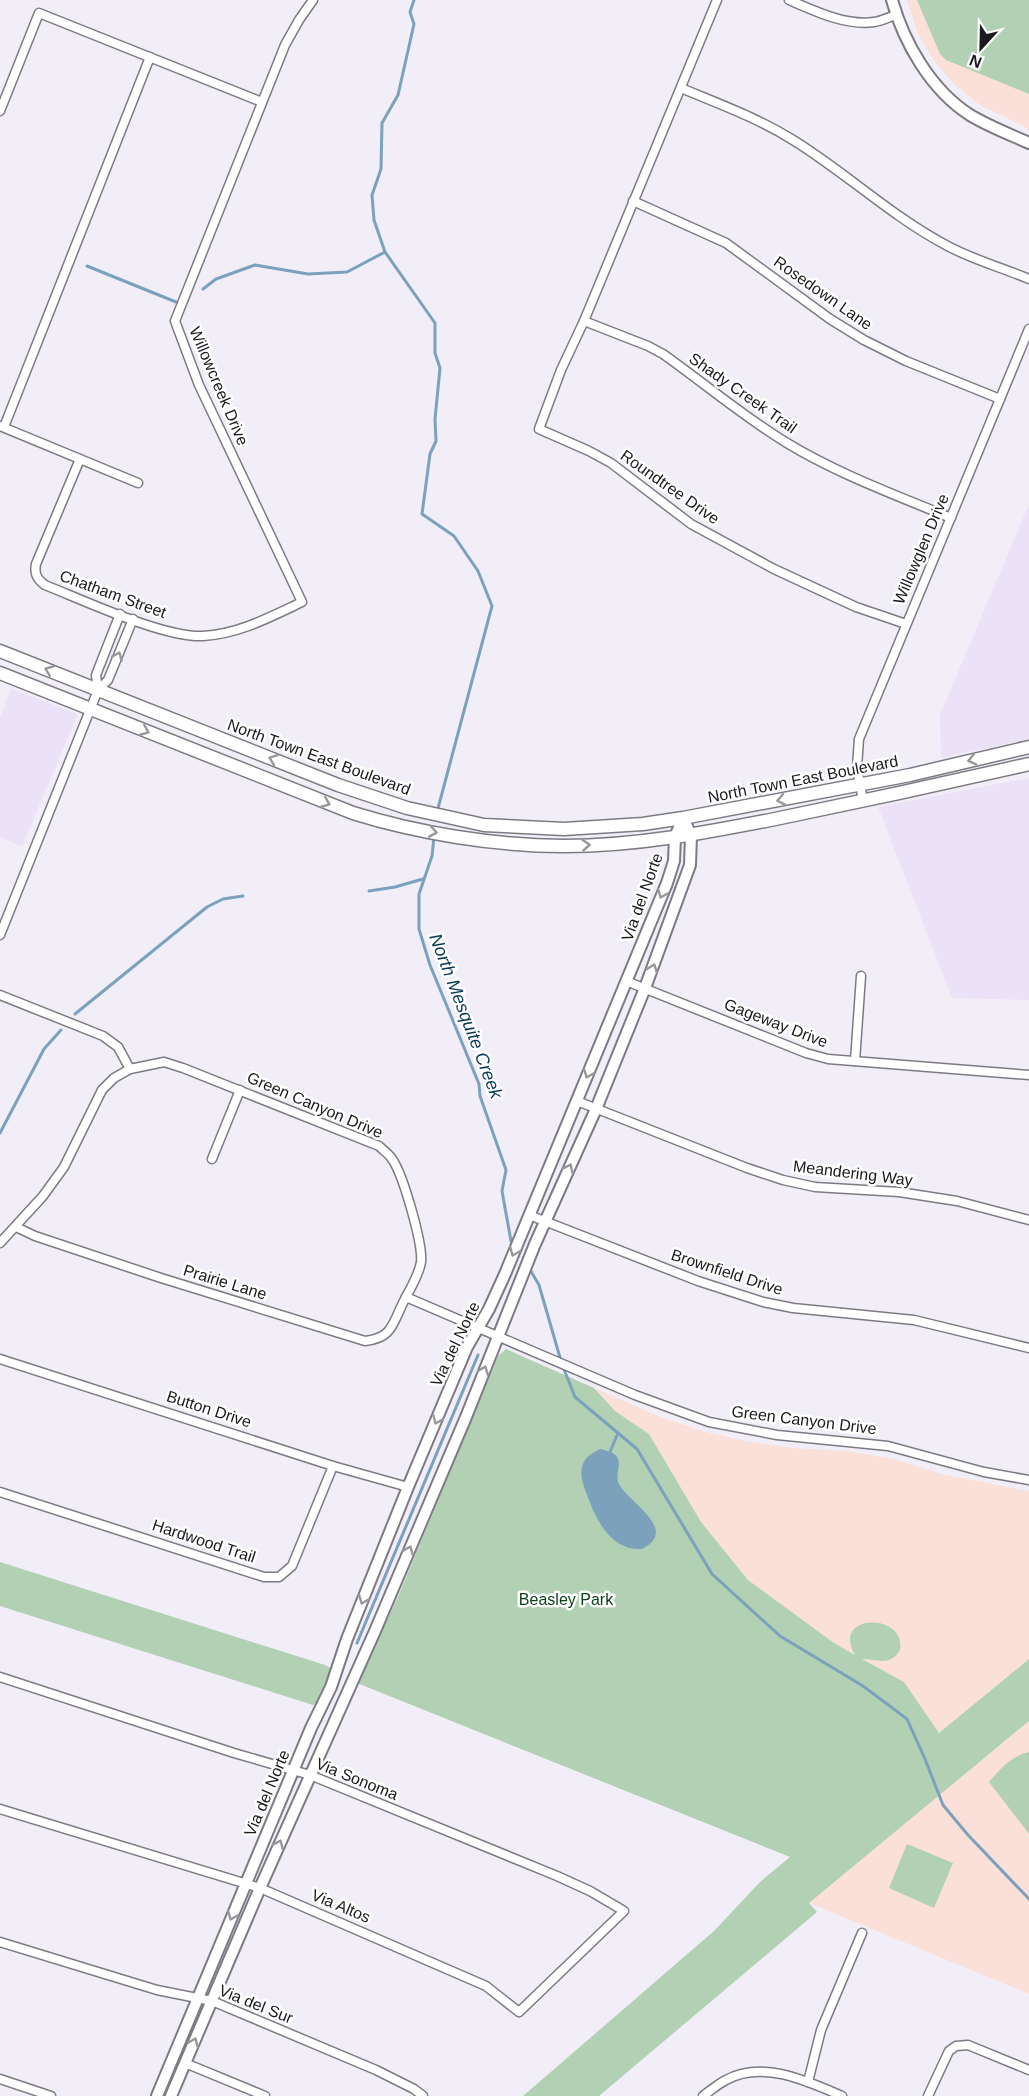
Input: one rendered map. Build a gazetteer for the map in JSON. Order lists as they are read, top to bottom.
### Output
{
  "streets": {
    "main road": ["North Town East Boulevard"],
    "street": [
      "Rosedown Lane",
      "Willowcreek Drive",
      "Shady Creek Trail",
      "Roundtree Drive",
      "Willowglen Drive",
      "Chatham Street",
      "Via del Norte",
      "Gageway Drive",
      "Green Canyon Drive",
      "Meandering Way",
      "Brownfield Drive",
      "Prairie Lane",
      "Button Drive",
      "Hardwood Trail",
      "Via Sonoma",
      "Via Altos",
      "Via del Sur"
    ]
  },
  "crossings": [
    ["Rosedown Lane", "Willowglen Drive"],
    ["Willowcreek Drive", "Chatham Street"],
    ["Shady Creek Trail", "Roundtree Drive"],
    ["Shady Creek Trail", "Willowglen Drive"],
    ["Roundtree Drive", "Willowglen Drive"],
    ["Willowglen Drive", "North Town East Boulevard"],
    ["North Town East Boulevard", "Via del Norte"],
    ["Via del Norte", "Gageway Drive"],
    ["Via del Norte", "Green Canyon Drive"],
    ["Via del Norte", "Meandering Way"],
    ["Via del Norte", "Brownfield Drive"],
    ["Via del Norte", "Button Drive"],
    ["Via del Norte", "Via Sonoma"],
    ["Via del Norte", "Via Altos"],
    ["Via del Norte", "Via del Sur"],
    ["Green Canyon Drive", "Prairie Lane"],
    ["Button Drive", "Hardwood Trail"],
    ["Via Sonoma", "Via Altos"]
  ],
  "water": ["North Mesquite Creek"],
  "parks": ["Beasley Park"],
  "north": "bottom"
}
